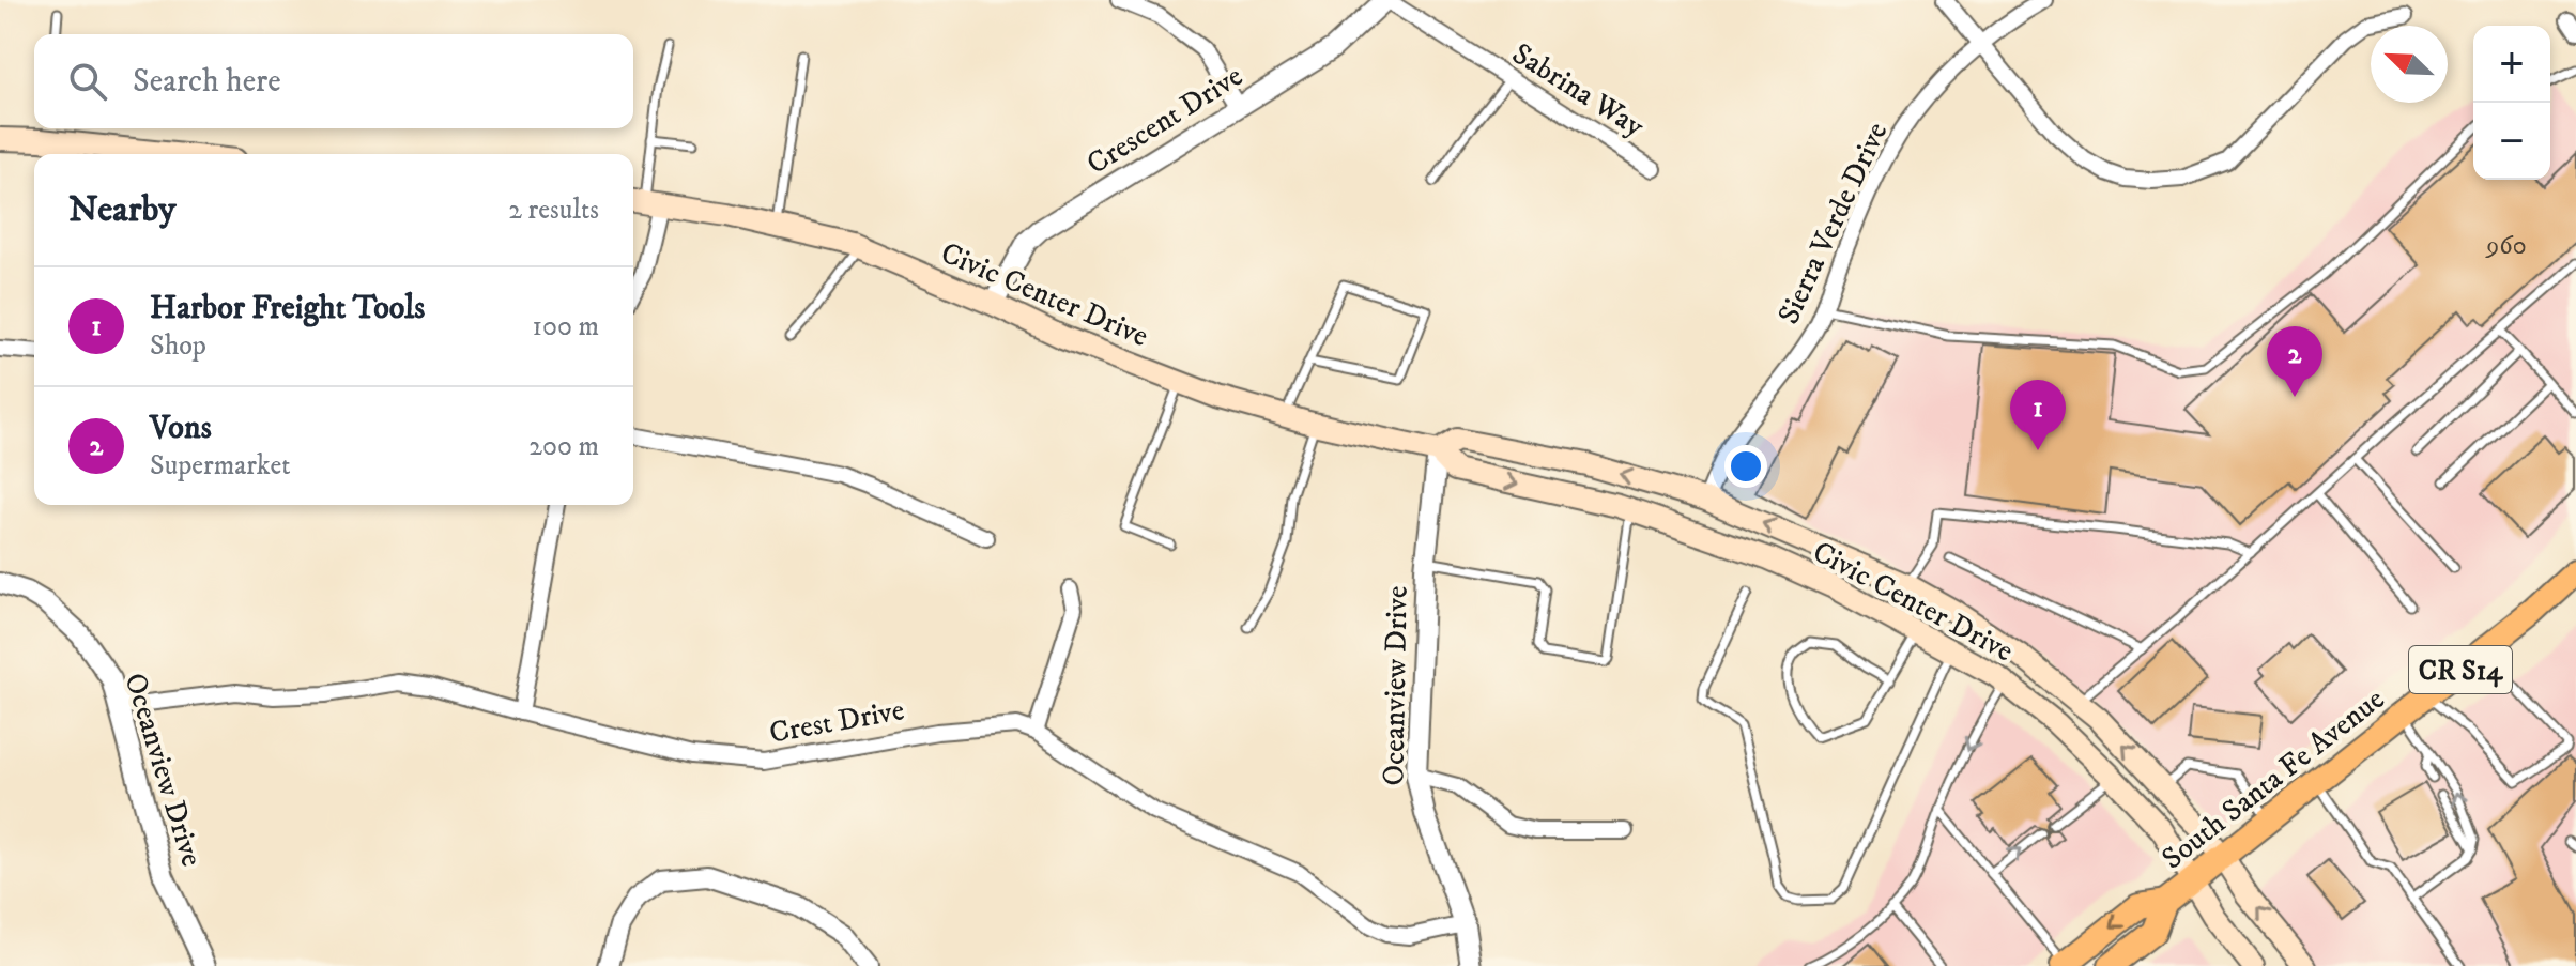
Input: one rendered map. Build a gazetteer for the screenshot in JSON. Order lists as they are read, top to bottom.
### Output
{
  "streets": {
    "main road": ["Civic Center Drive", "CR S14", "South Santa Fe Avenue"],
    "street": [
      "Sabrina Way",
      "Crescent Drive",
      "Sierra Verde Drive",
      "Oceanview Drive",
      "Crest Drive"
    ]
  },
  "crossings": [
    ["Sabrina Way", "Crescent Drive"],
    ["Crescent Drive", "Civic Center Drive"],
    ["Sierra Verde Drive", "Civic Center Drive"],
    ["Civic Center Drive", "Oceanview Drive"],
    ["Civic Center Drive", "South Santa Fe Avenue"],
    ["Oceanview Drive", "Crest Drive"]
  ],
  "house_numbers": ["960"],
  "north": "top left",
  "page": {
    "map_buttons": ["+", "−"],
    "search": "Search here",
    "heading": ["Nearby", "2 results"],
    "list": [
      {
        "mark": "1",
        "name": "Harbor Freight Tools",
        "note": "Shop",
        "value": "100 m"
      },
      {
        "mark": "2",
        "name": "Vons",
        "note": "Supermarket",
        "value": "200 m"
      }
    ],
    "pins": ["2", "1"]
  }
}
